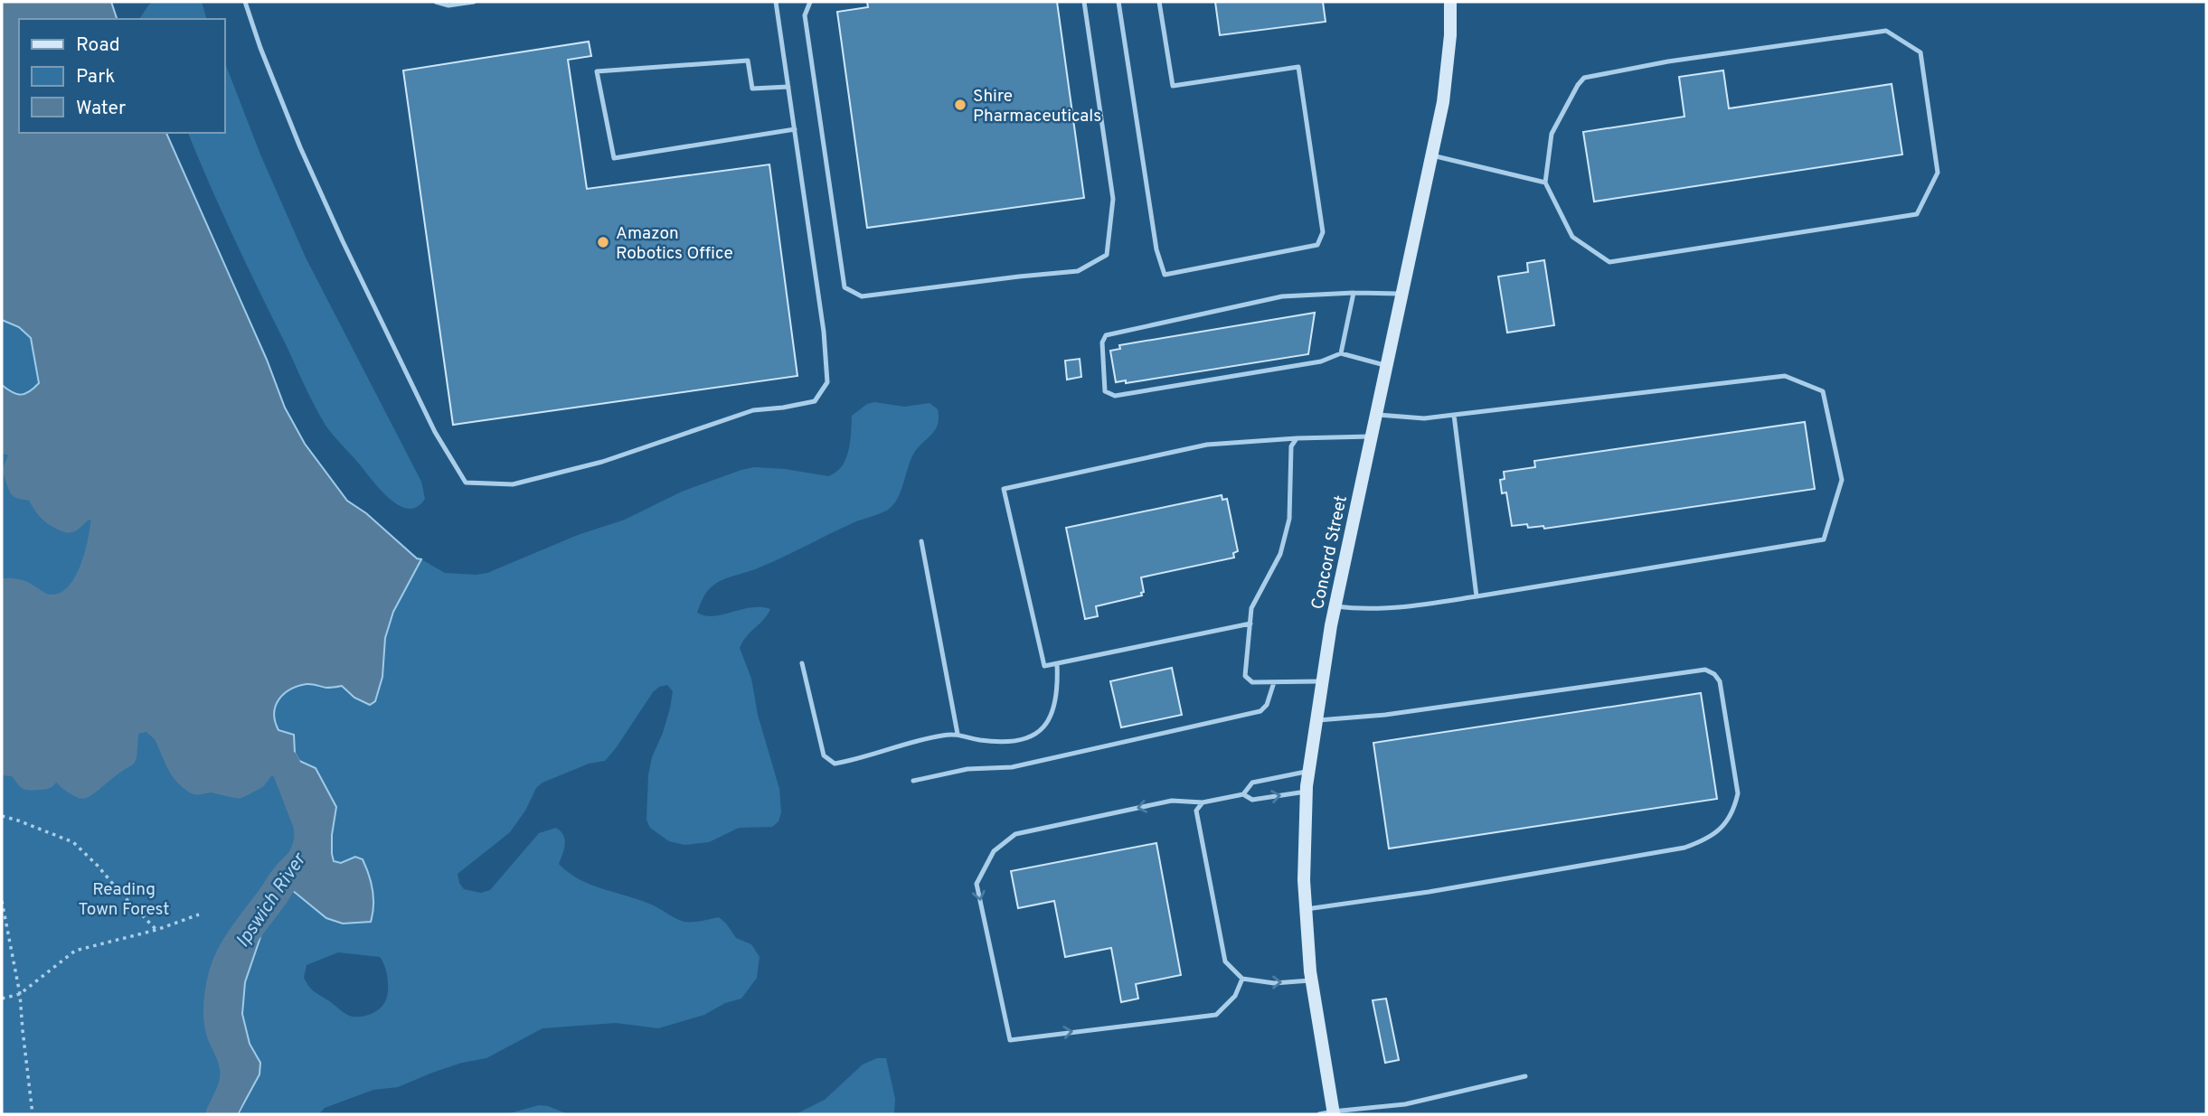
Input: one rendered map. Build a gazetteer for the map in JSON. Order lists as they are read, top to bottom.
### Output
{
  "streets": {
    "street": ["Concord Street"]
  },
  "water": ["Ipswich River"],
  "parks": ["Reading Town Forest"],
  "places": ["Shire Pharmaceuticals", "Amazon Robotics Office"],
  "legend": ["Road", "Park", "Water"]
}
